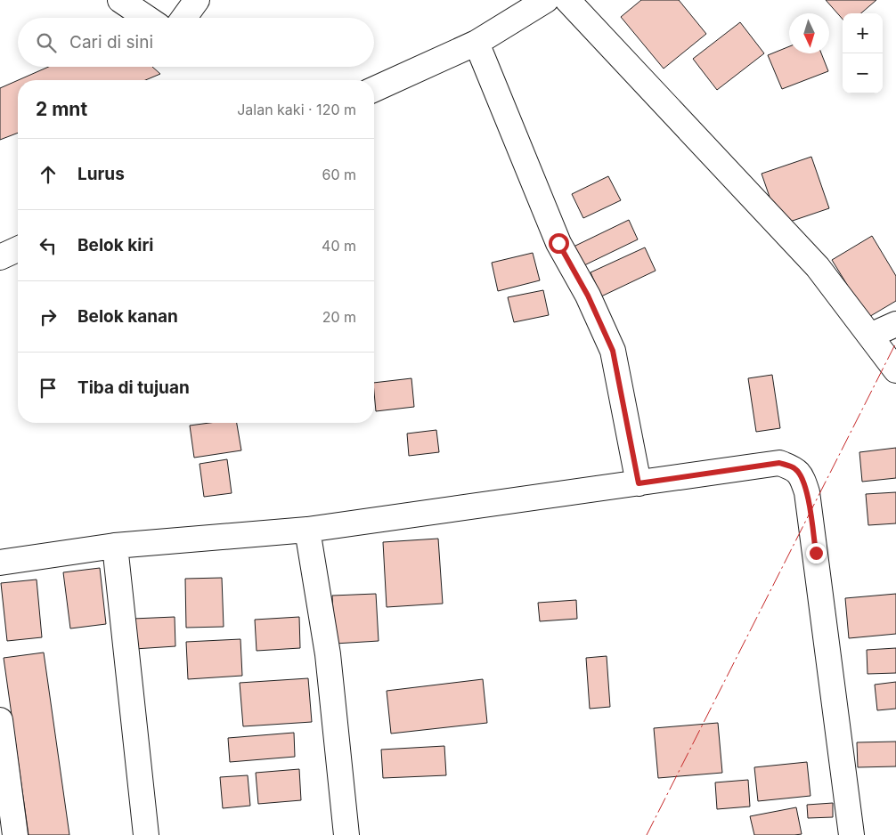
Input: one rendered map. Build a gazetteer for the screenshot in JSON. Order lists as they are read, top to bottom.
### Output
{
  "north": "bottom",
  "page": {
    "map_buttons": ["+", "−"],
    "search": "Cari di sini",
    "heading": ["2 mnt", "Jalan kaki · 120 m"],
    "list": [
      ["Lurus", "60 m"],
      ["Belok kiri", "40 m"],
      ["Belok kanan", "20 m"],
      "Tiba di tujuan"
    ]
  }
}
